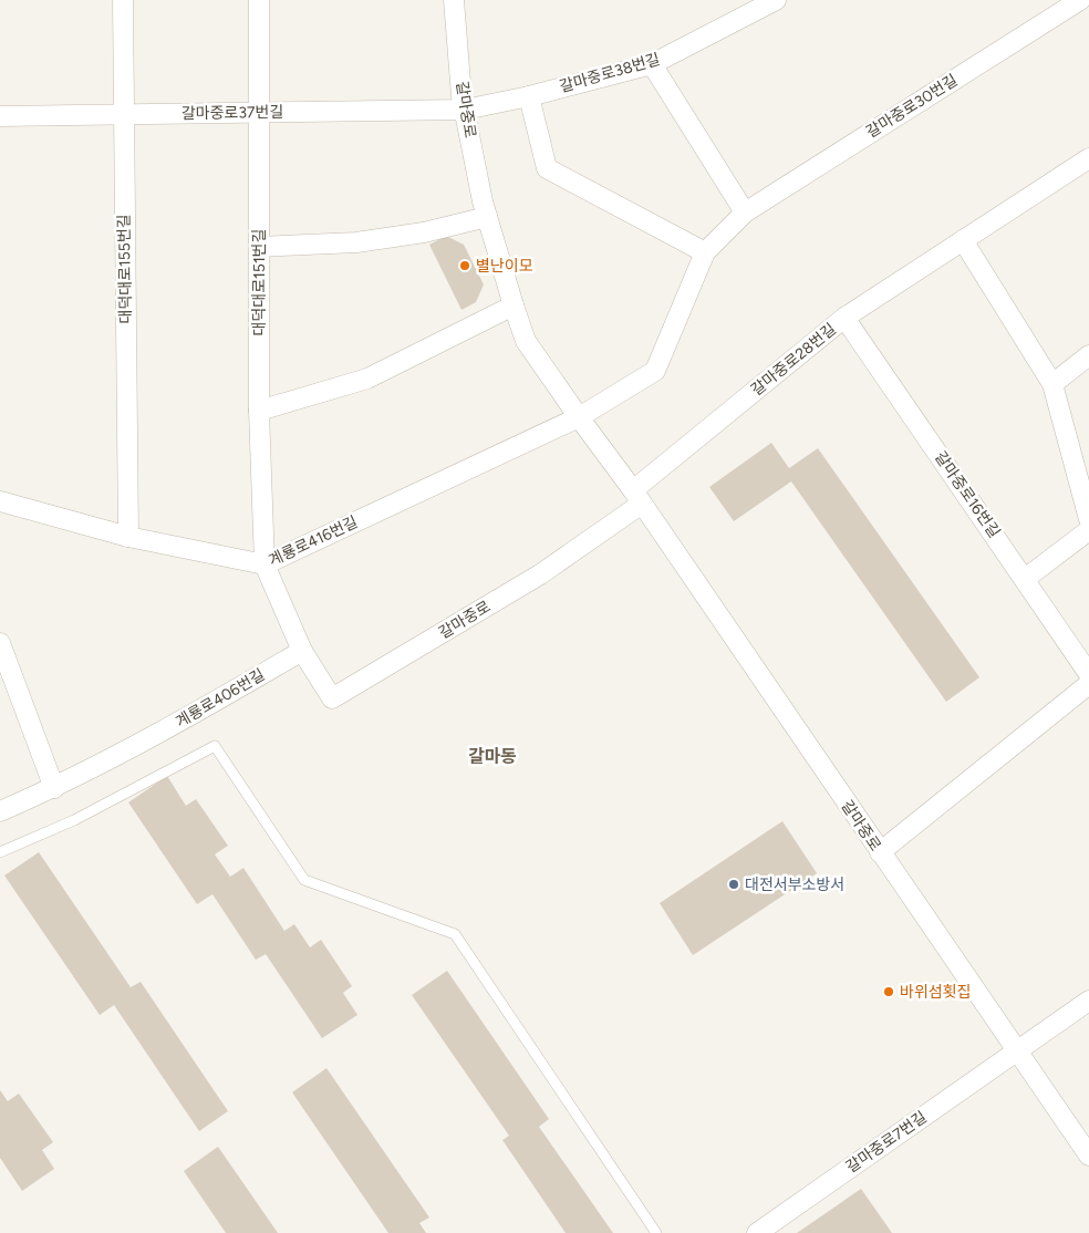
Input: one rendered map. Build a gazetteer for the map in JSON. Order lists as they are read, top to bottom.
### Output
{
  "streets": {
    "street": [
      "갈마중로38번길",
      "갈마중로30번길",
      "갈마중로",
      "갈마중로37번길",
      "대덕대로155번길",
      "대덕대로151번길",
      "갈마중로28번길",
      "갈마중로16번길",
      "계룡로416번길",
      "계룡로406번길",
      "갈마중로7번길"
    ]
  },
  "crossings": [
    ["갈마중로38번길", "갈마중로"],
    ["갈마중로38번길", "갈마중로37번길"],
    ["갈마중로30번길", "갈마중로"],
    ["갈마중로30번길", "계룡로416번길"],
    ["갈마중로", "갈마중로37번길"],
    ["갈마중로", "갈마중로28번길"],
    ["갈마중로", "계룡로416번길"],
    ["갈마중로", "계룡로406번길"],
    ["갈마중로", "갈마중로7번길"],
    ["갈마중로37번길", "대덕대로155번길"],
    ["갈마중로37번길", "대덕대로151번길"],
    ["대덕대로155번길", "계룡로416번길"],
    ["대덕대로151번길", "계룡로416번길"],
    ["갈마중로28번길", "갈마중로16번길"]
  ],
  "districts": ["갈마동"],
  "places": ["별난이모", "대전서부소방서", "바위섬횟집"]
}
